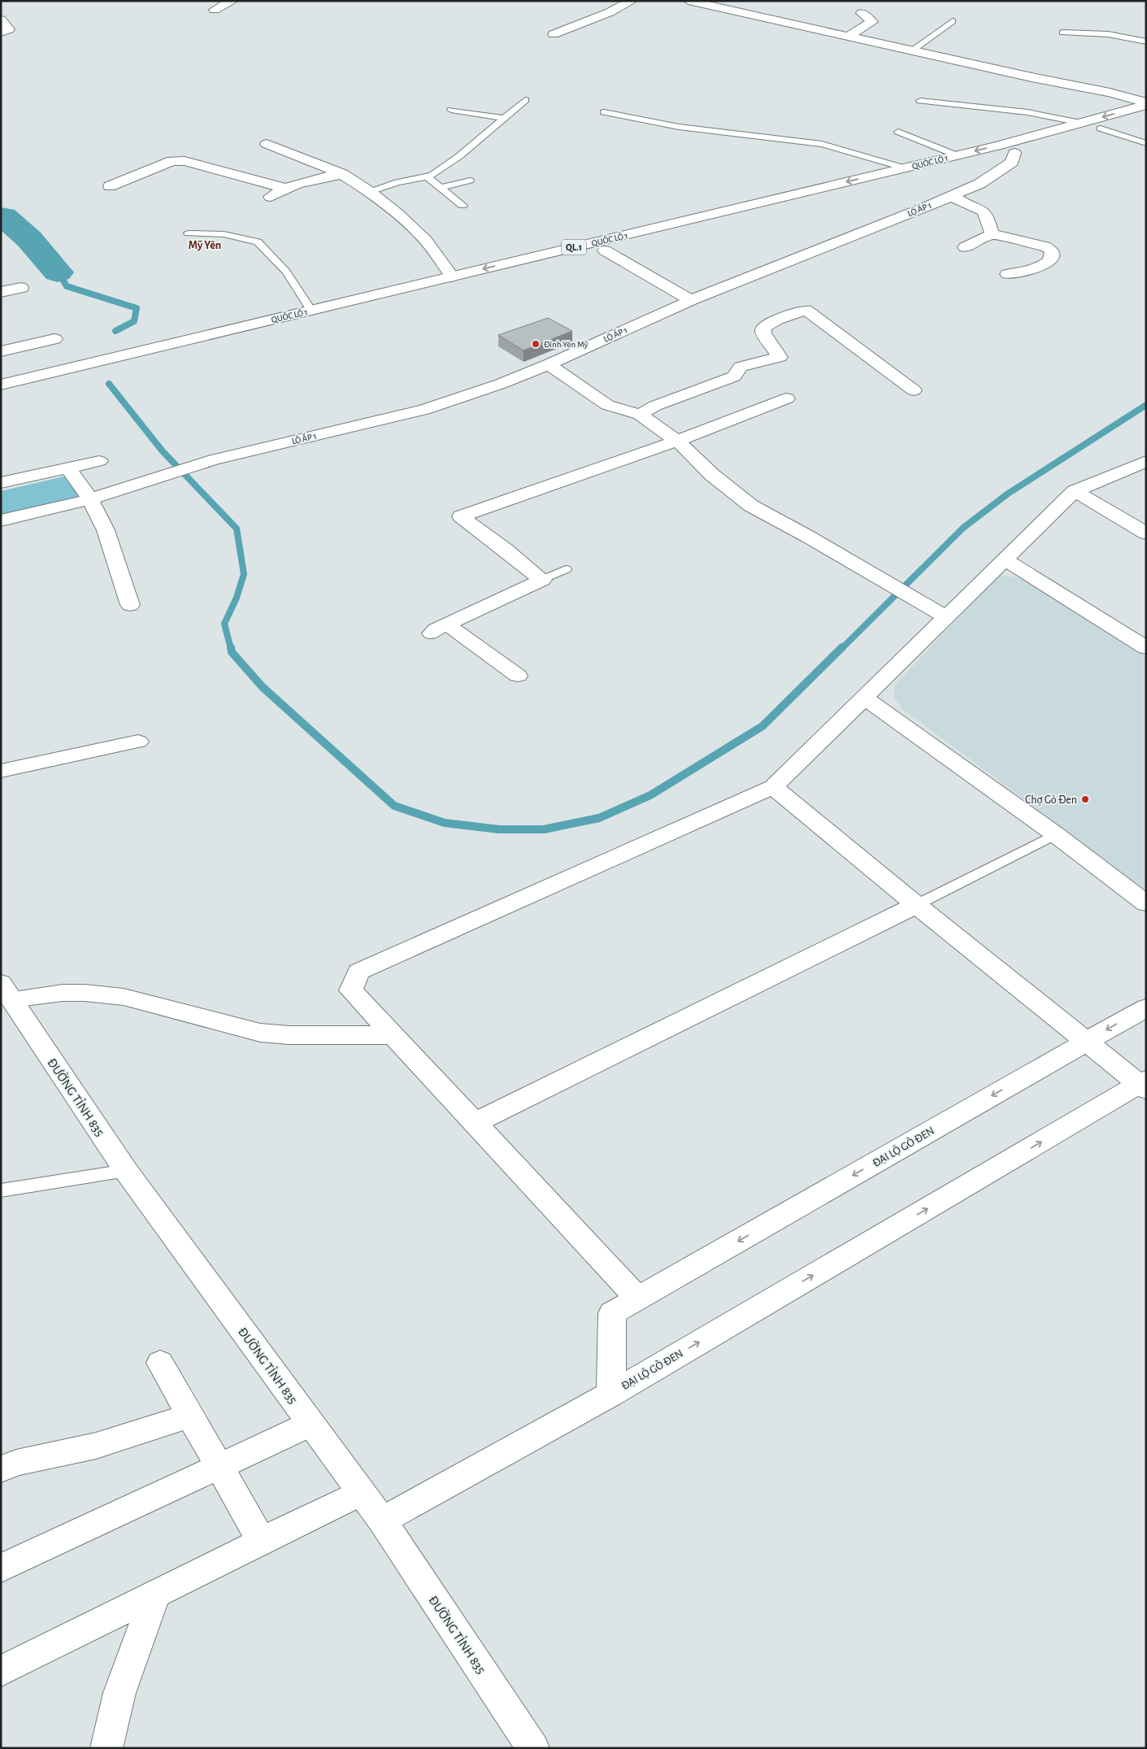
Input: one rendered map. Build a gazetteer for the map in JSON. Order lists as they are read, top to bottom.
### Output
{
  "streets": {
    "main road": [
      "QUỐC LỘ 1",
      "LỘ ẤP 1",
      "QL.1",
      "ĐƯỜNG TỈNH 835",
      "ĐẠI LỘ GÒ ĐEN"
    ]
  },
  "crossings": [
    ["QUỐC LỘ 1", "LỘ ẤP 1"]
  ],
  "districts": ["Mỹ Yên"],
  "places": ["Đình Yên Mỹ", "Chợ Gò Đen"]
}
